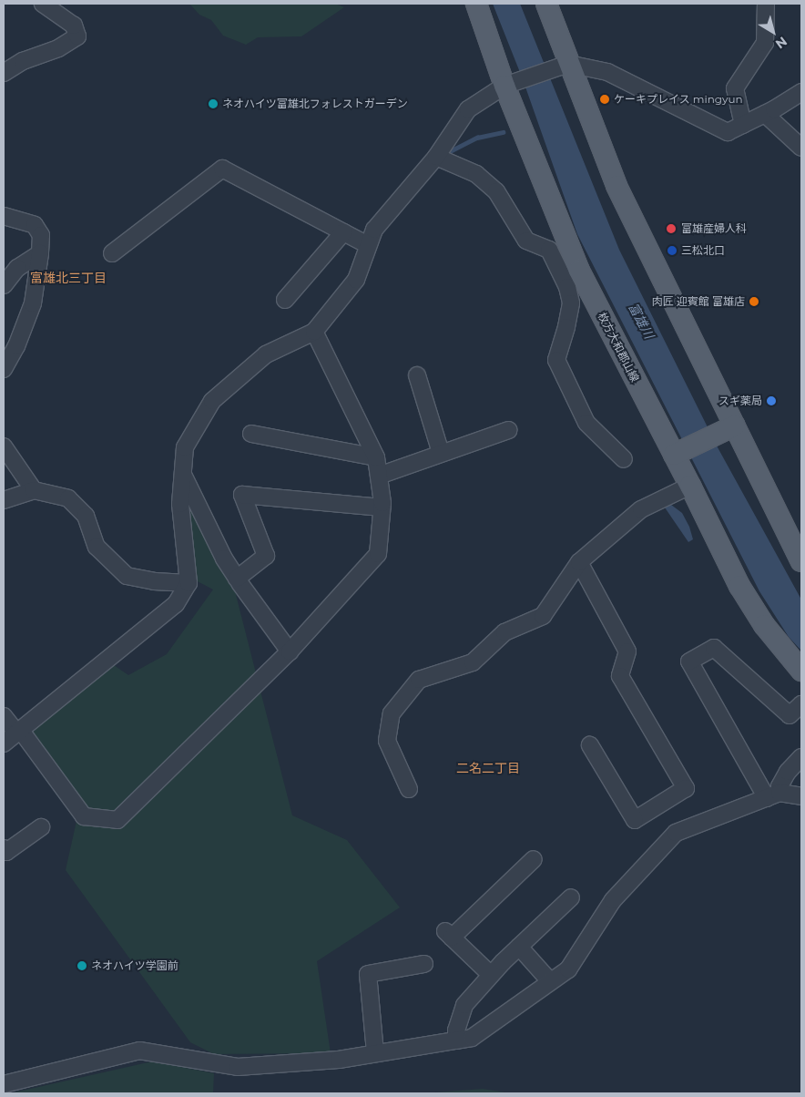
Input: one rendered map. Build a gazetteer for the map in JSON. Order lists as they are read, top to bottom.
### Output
{
  "streets": {
    "main road": ["枚方大和郡山線"]
  },
  "districts": ["富雄北三丁目", "二名二丁目"],
  "water": ["富雄川"],
  "places": [
    "ケーキプレイス mingyun",
    "ネオハイツ富雄北フォレストガーデン",
    "富雄産婦人科",
    "三松北口",
    "肉匠 迎賓館 富雄店",
    "スギ薬局",
    "ネオハイツ学園前"
  ],
  "north": "bottom right"
}
